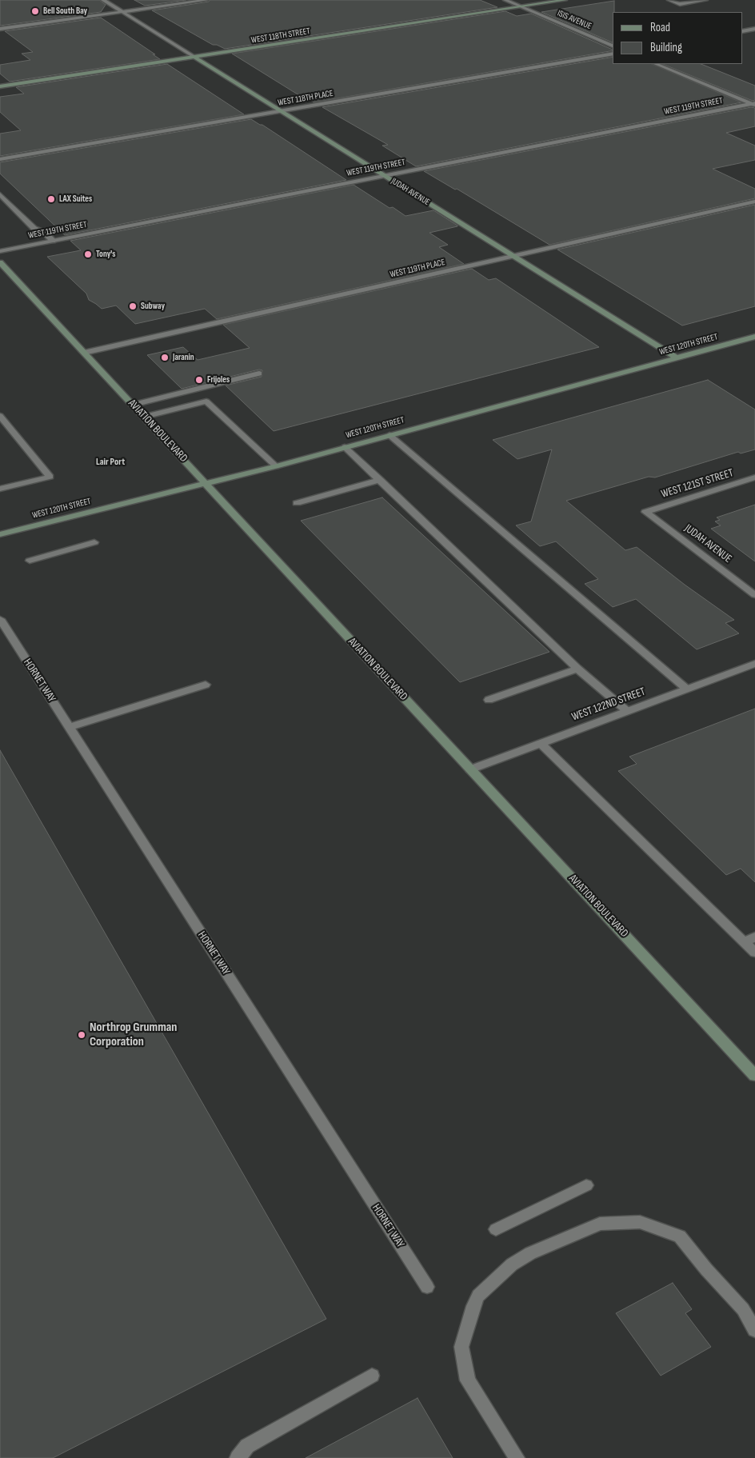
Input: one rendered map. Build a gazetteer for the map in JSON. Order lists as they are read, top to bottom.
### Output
{
  "streets": {
    "street": [
      "ISIS AVENUE",
      "WEST 118TH STREET",
      "WEST 118TH PLACE",
      "WEST 119TH STREET",
      "JUDAH AVENUE",
      "WEST 119TH PLACE",
      "WEST 120TH STREET",
      "AVIATION BOULEVARD",
      "WEST 121ST STREET",
      "HORNET WAY",
      "WEST 122ND STREET"
    ]
  },
  "crossings": [
    ["ISIS AVENUE", "WEST 118TH STREET"],
    ["WEST 118TH STREET", "JUDAH AVENUE"],
    ["WEST 118TH PLACE", "JUDAH AVENUE"],
    ["WEST 119TH STREET", "JUDAH AVENUE"],
    ["JUDAH AVENUE", "WEST 119TH PLACE"],
    ["JUDAH AVENUE", "WEST 120TH STREET"],
    ["JUDAH AVENUE", "WEST 121ST STREET"],
    ["WEST 119TH PLACE", "AVIATION BOULEVARD"],
    ["WEST 120TH STREET", "AVIATION BOULEVARD"],
    ["AVIATION BOULEVARD", "WEST 122ND STREET"]
  ],
  "districts": ["Lair Port"],
  "places": [
    "Bell South Bay",
    "LAX Suites",
    "Tony's",
    "Subway",
    "Jaranin",
    "Frijoles",
    "Northrop Grumman Corporation"
  ],
  "legend": ["Road", "Building"]
}
